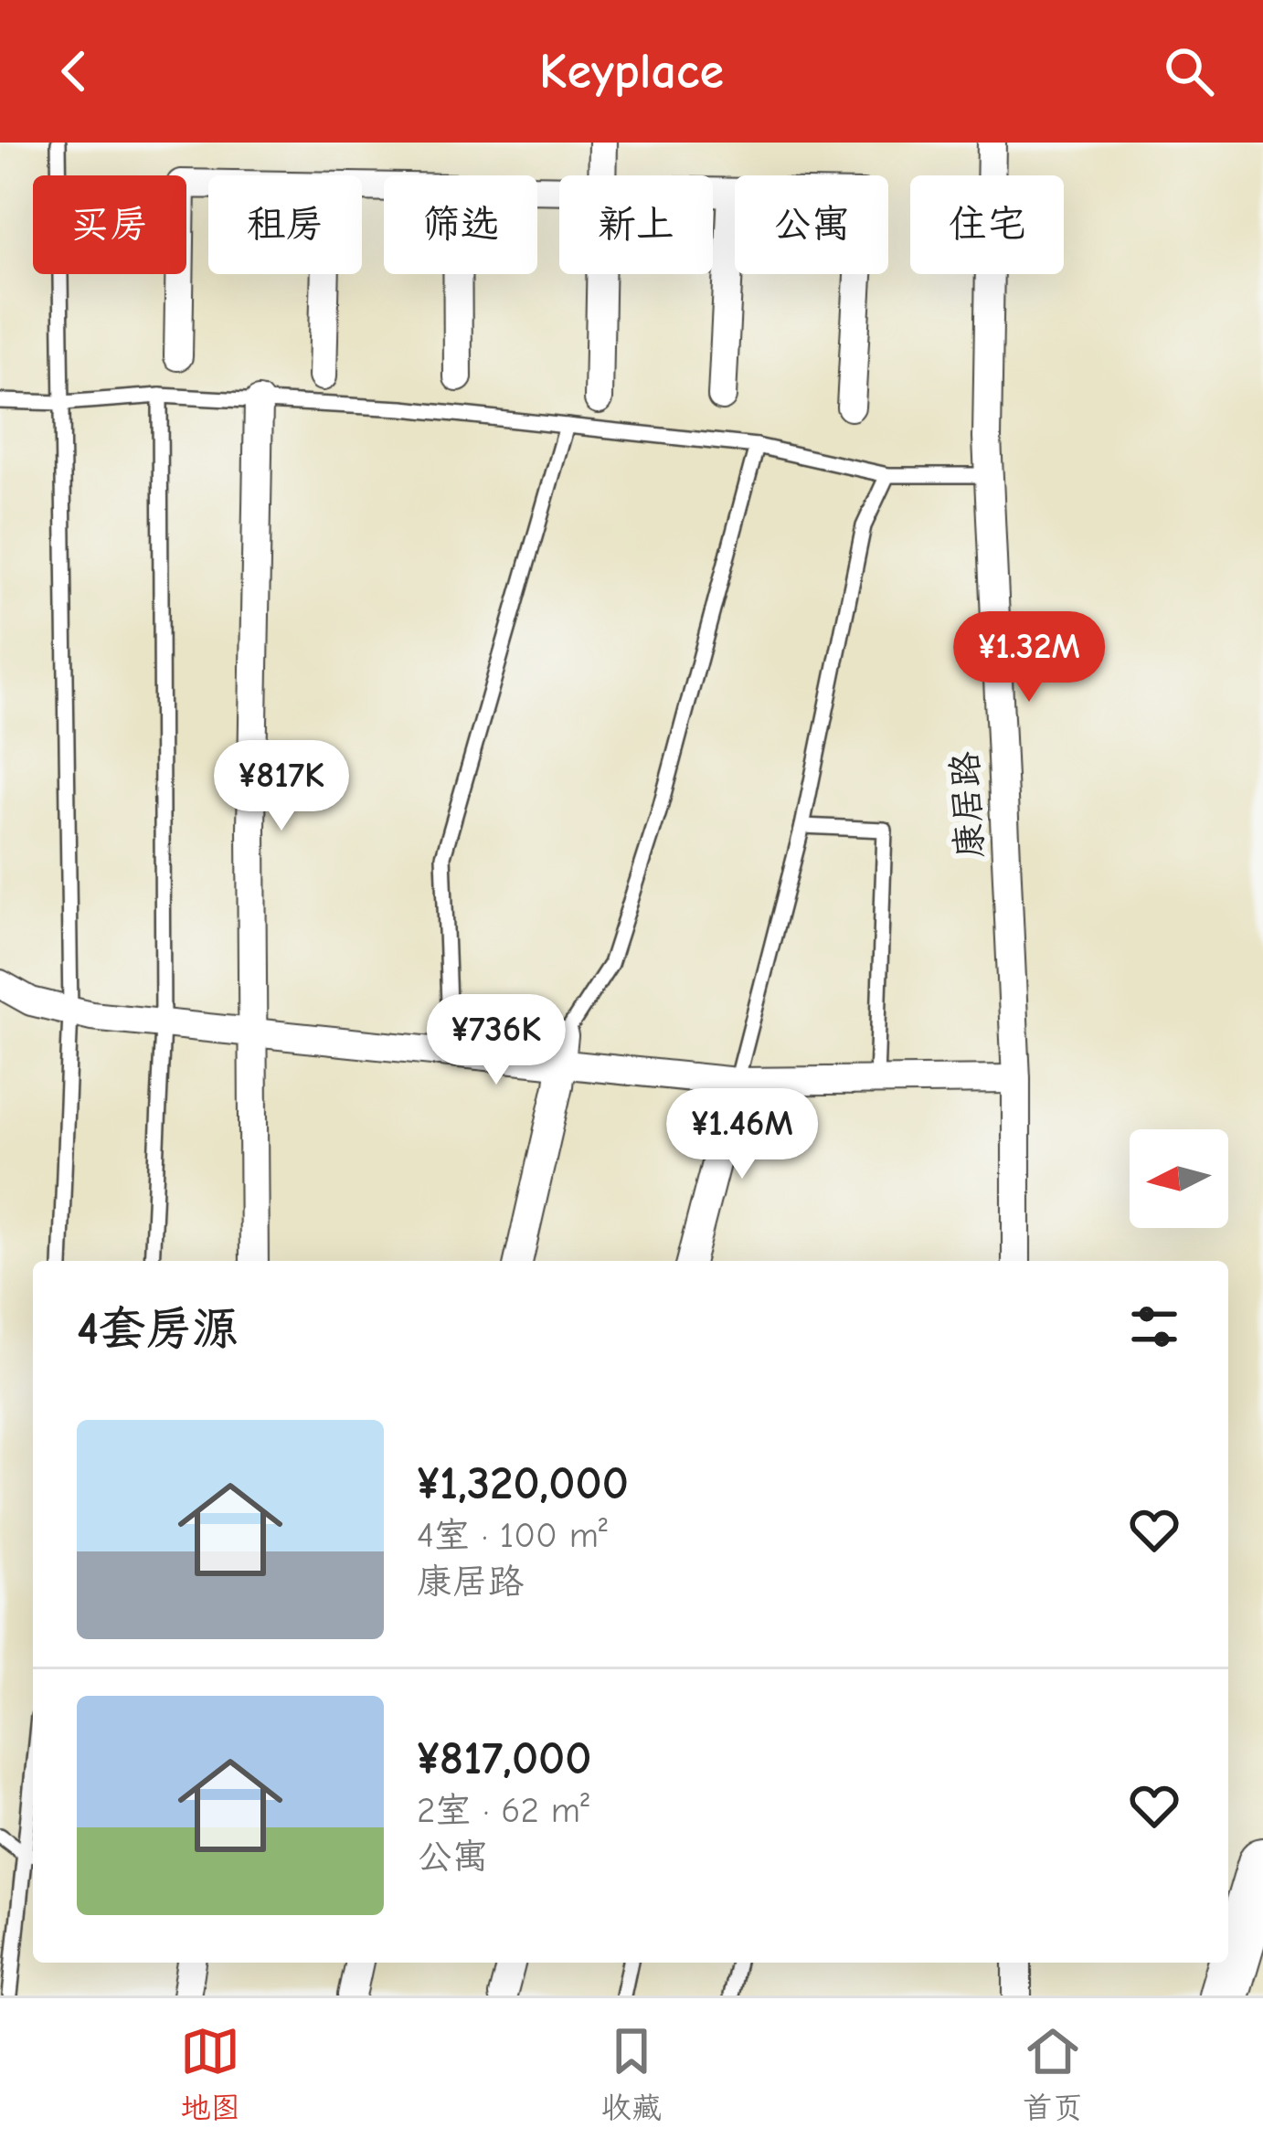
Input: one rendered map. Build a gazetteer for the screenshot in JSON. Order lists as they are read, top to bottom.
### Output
{
  "streets": {
    "street": ["康居路"]
  },
  "north": "left",
  "page": {
    "header": "Keyplace",
    "chip": [
      "买房",
      "租房",
      "筛选",
      "新上",
      "公寓",
      "住宅"
    ],
    "price": [
      "¥1.32M",
      "¥817K",
      "¥736K",
      "¥1.46M"
    ],
    "heading": "4套房源",
    "list": [
      {
        "name": "¥1,320,000",
        "note": "4室 · 100 m² · 康居路"
      },
      {
        "name": "¥817,000",
        "note": "2室 · 62 m² · 公寓"
      }
    ],
    "tabs": ["地图", "收藏", "首页"]
  }
}
